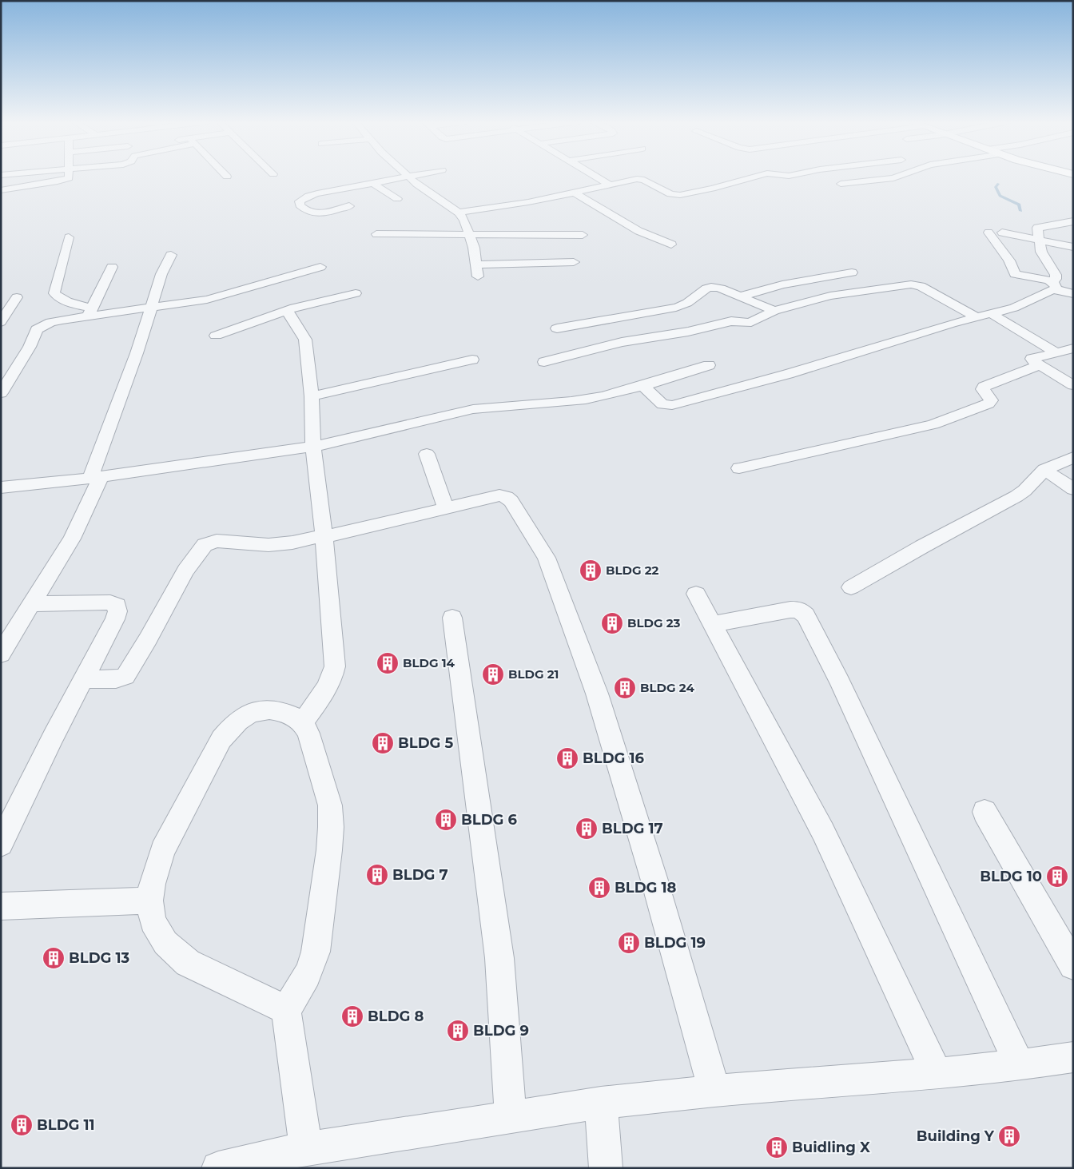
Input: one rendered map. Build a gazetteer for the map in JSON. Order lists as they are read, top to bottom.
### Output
{
  "places": {
    "building": [
      "BLDG 22",
      "BLDG 23",
      "BLDG 14",
      "BLDG 21",
      "BLDG 24",
      "BLDG 5",
      "BLDG 16",
      "BLDG 6",
      "BLDG 17",
      "BLDG 7",
      "BLDG 10",
      "BLDG 18",
      "BLDG 19",
      "BLDG 13",
      "BLDG 8",
      "BLDG 9",
      "BLDG 11",
      "Building Y",
      "Buidling X"
    ]
  }
}
